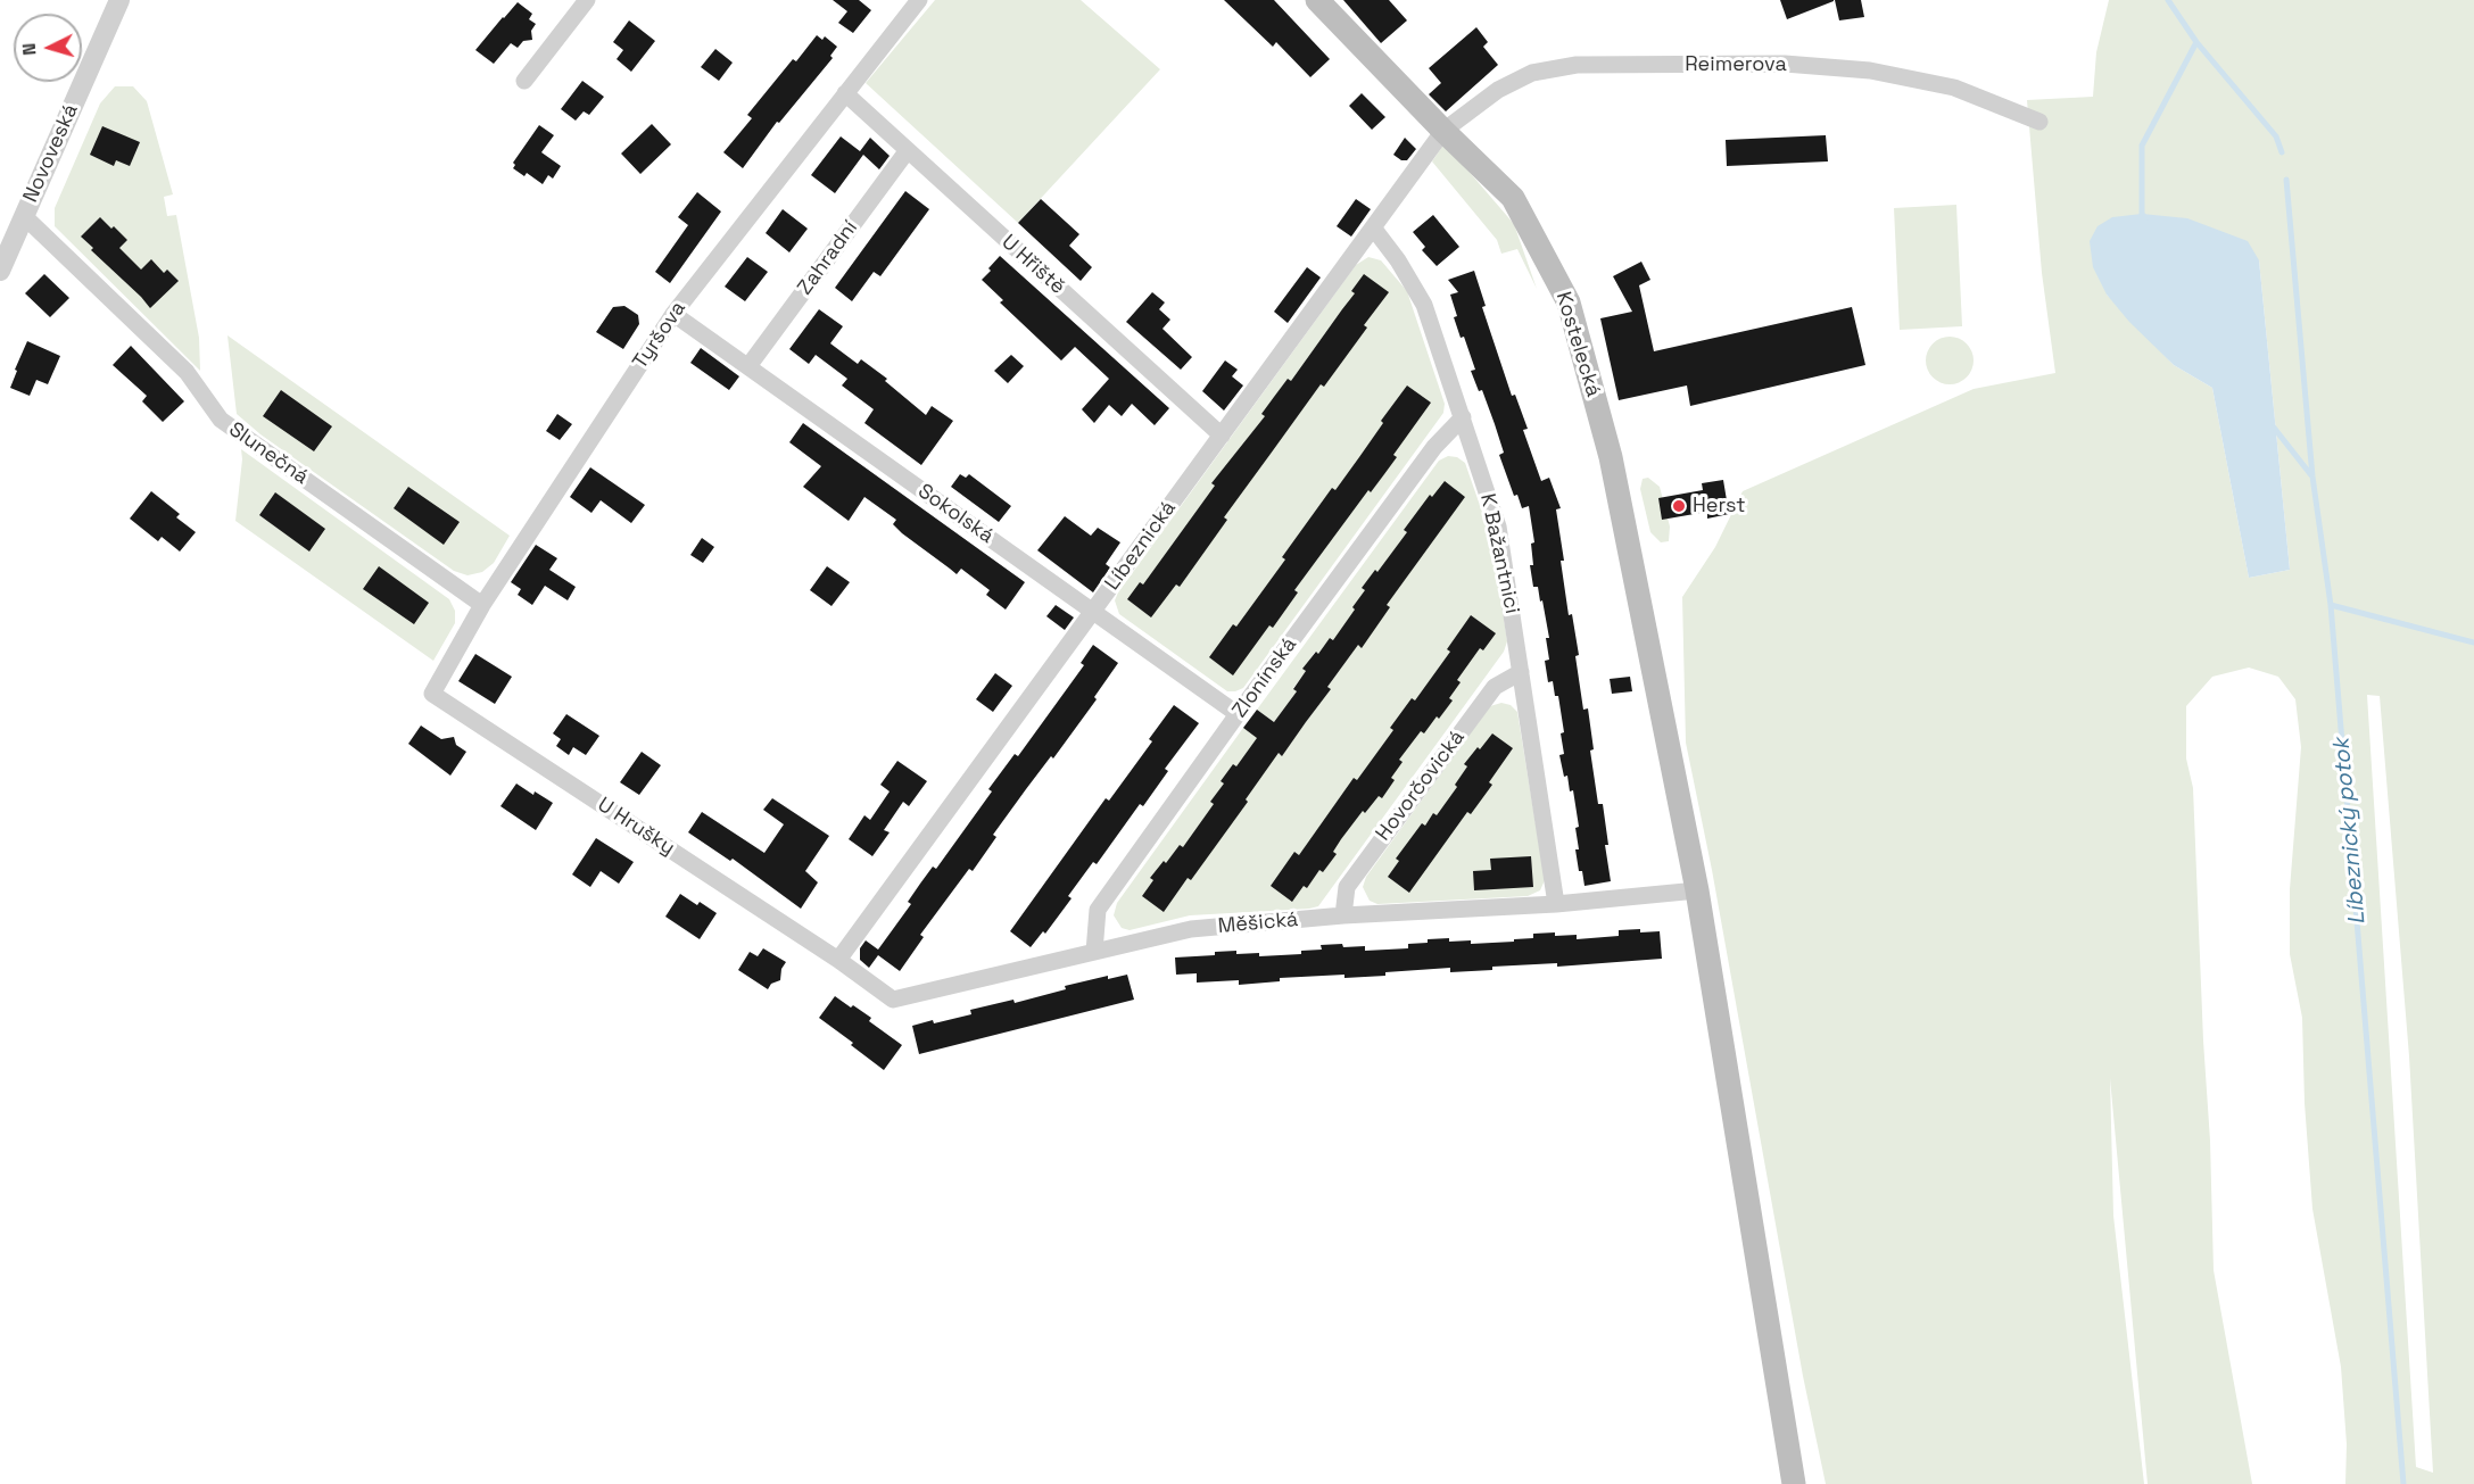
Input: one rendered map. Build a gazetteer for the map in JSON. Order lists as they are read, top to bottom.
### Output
{
  "streets": {
    "main road": ["Kostelecká"],
    "street": [
      "Reimerova",
      "Novoveská",
      "Zahradní",
      "U Hřiště",
      "Tyršova",
      "Slunečná",
      "Sokolská",
      "Líbeznická",
      "K Bažantnici",
      "Zlonínská",
      "Hovorčovická",
      "U Hrušky",
      "Měšická"
    ]
  },
  "crossings": [
    ["Reimerova", "Kostelecká"],
    ["Reimerova", "Líbeznická"],
    ["Novoveská", "Slunečná"],
    ["Zahradní", "U Hřiště"],
    ["Zahradní", "Sokolská"],
    ["U Hřiště", "Tyršova"],
    ["U Hřiště", "Líbeznická"],
    ["Tyršova", "Slunečná"],
    ["Tyršova", "Sokolská"],
    ["Tyršova", "U Hrušky"],
    ["Kostelecká", "Líbeznická"],
    ["Kostelecká", "Měšická"],
    ["Sokolská", "Líbeznická"],
    ["Sokolská", "Zlonínská"],
    ["Líbeznická", "K Bažantnici"],
    ["Líbeznická", "U Hrušky"],
    ["Líbeznická", "Měšická"],
    ["K Bažantnici", "Zlonínská"],
    ["K Bažantnici", "Hovorčovická"],
    ["K Bažantnici", "Měšická"],
    ["Zlonínská", "Měšická"],
    ["Hovorčovická", "Měšická"],
    ["U Hrušky", "Měšická"]
  ],
  "water": ["Líbeznický potok"],
  "places": ["Herst"],
  "north": "left"
}
